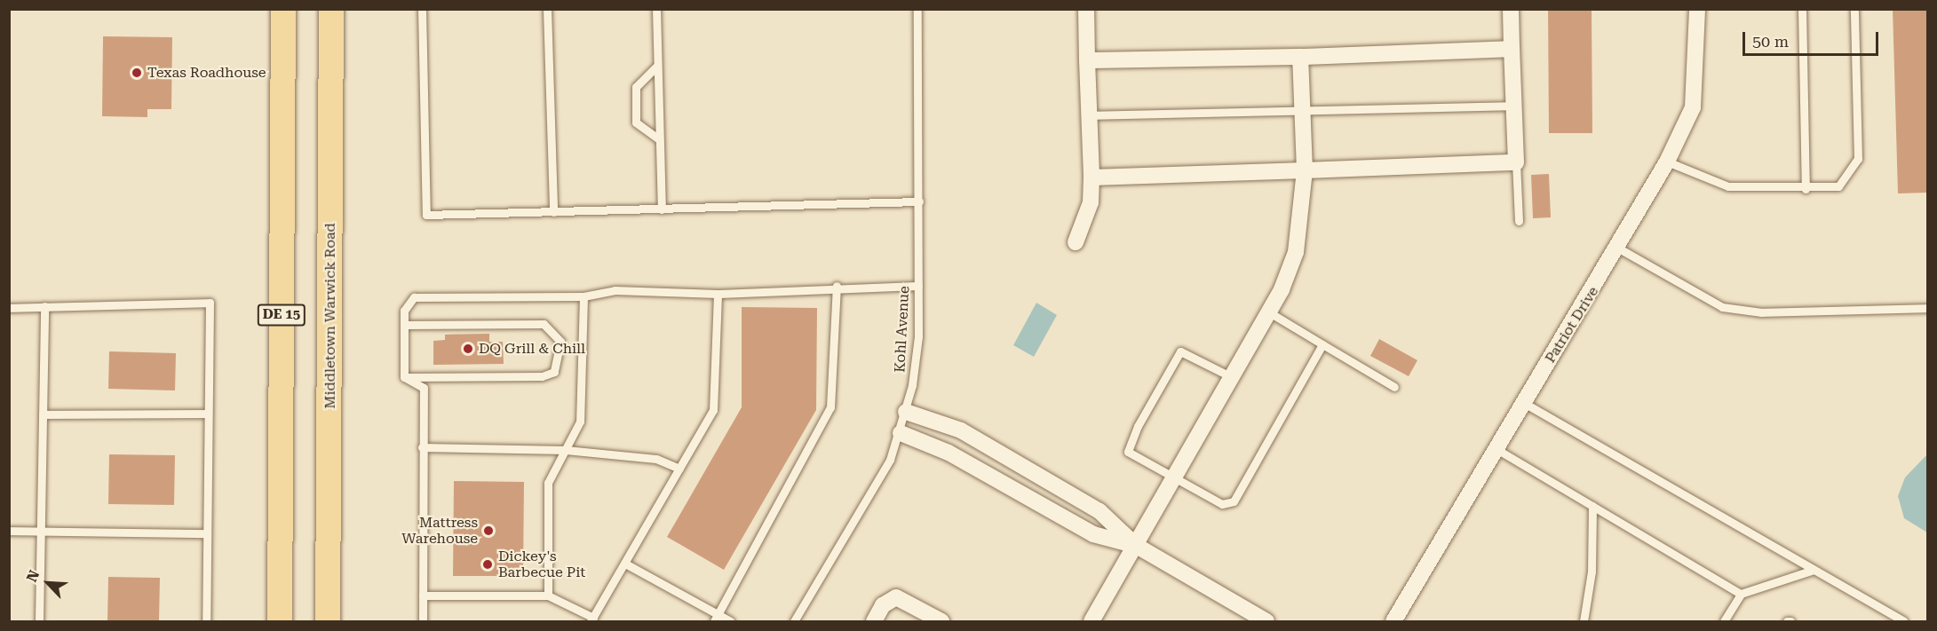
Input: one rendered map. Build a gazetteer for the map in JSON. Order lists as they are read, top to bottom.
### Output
{
  "streets": {
    "main road": ["DE 15", "Middletown Warwick Road"],
    "street": ["Patriot Drive"],
    "lane": ["Kohl Avenue"]
  },
  "places": [
    "Texas Roadhouse",
    "DQ Grill & Chill",
    "Mattress Warehouse",
    "Dickey's Barbecue Pit"
  ],
  "scale_bar": "50 m",
  "north": "top left"
}
